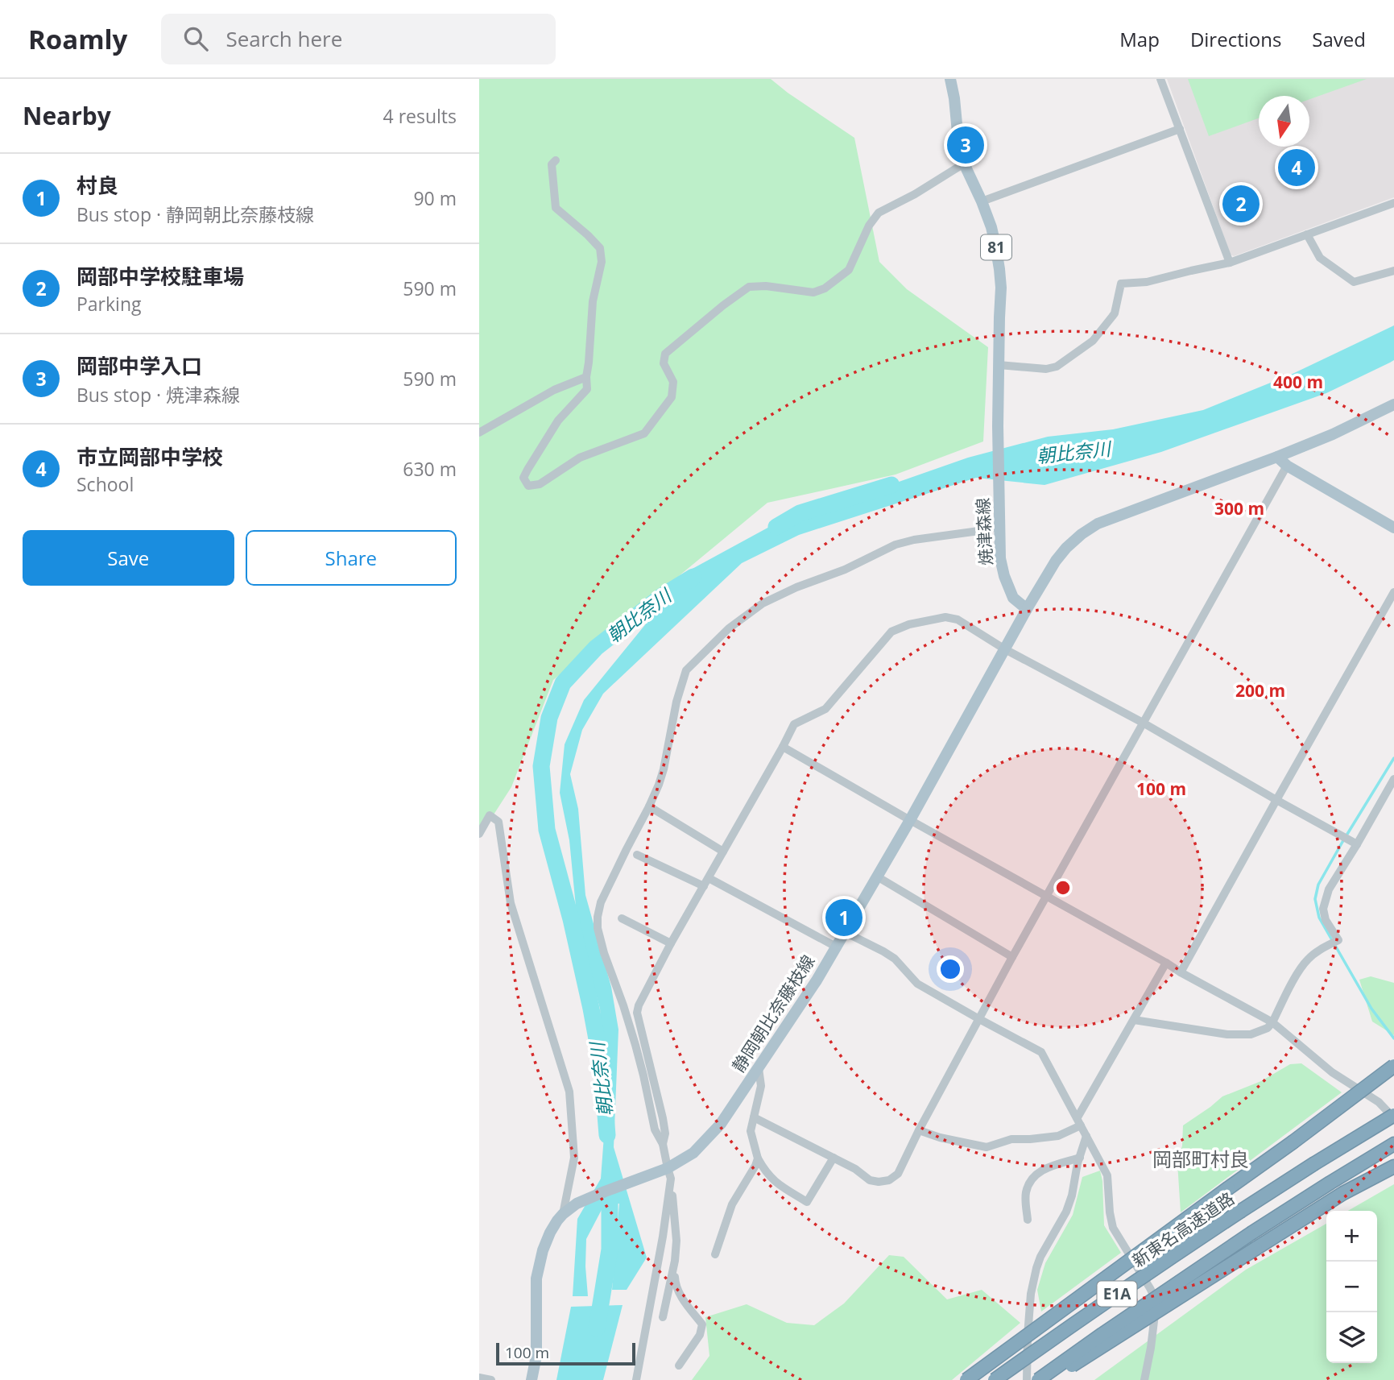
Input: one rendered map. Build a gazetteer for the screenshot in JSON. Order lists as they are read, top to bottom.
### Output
{
  "streets": {
    "highway": ["新東名高速道路", "E1A"],
    "main road": ["81", "焼津森線", "静岡朝比奈藤枝線"]
  },
  "crossings": [
    ["焼津森線", "静岡朝比奈藤枝線"]
  ],
  "districts": ["岡部町村良"],
  "water": ["朝比奈川"],
  "scale_bar": "100 m",
  "north": "bottom",
  "page": {
    "header": "Roamly",
    "search": "Search here",
    "nav": ["Map", "Directions", "Saved"],
    "heading": ["Nearby", "4 results"],
    "pins": [
      "3",
      "4",
      "2",
      "1"
    ],
    "list": [
      {
        "mark": "1",
        "name": "村良",
        "note": "Bus stop · 静岡朝比奈藤枝線",
        "value": "90 m"
      },
      {
        "mark": "2",
        "name": "岡部中学校駐車場",
        "note": "Parking",
        "value": "590 m"
      },
      {
        "mark": "3",
        "name": "岡部中学入口",
        "note": "Bus stop · 焼津森線",
        "value": "590 m"
      },
      {
        "mark": "4",
        "name": "市立岡部中学校",
        "note": "School",
        "value": "630 m"
      }
    ],
    "buttons": ["Save", "Share"],
    "map_buttons": ["+", "−"],
    "scale": "100 m"
  },
  "rings": [
    "400 m",
    "300 m",
    "200 m",
    "100 m"
  ]
}
